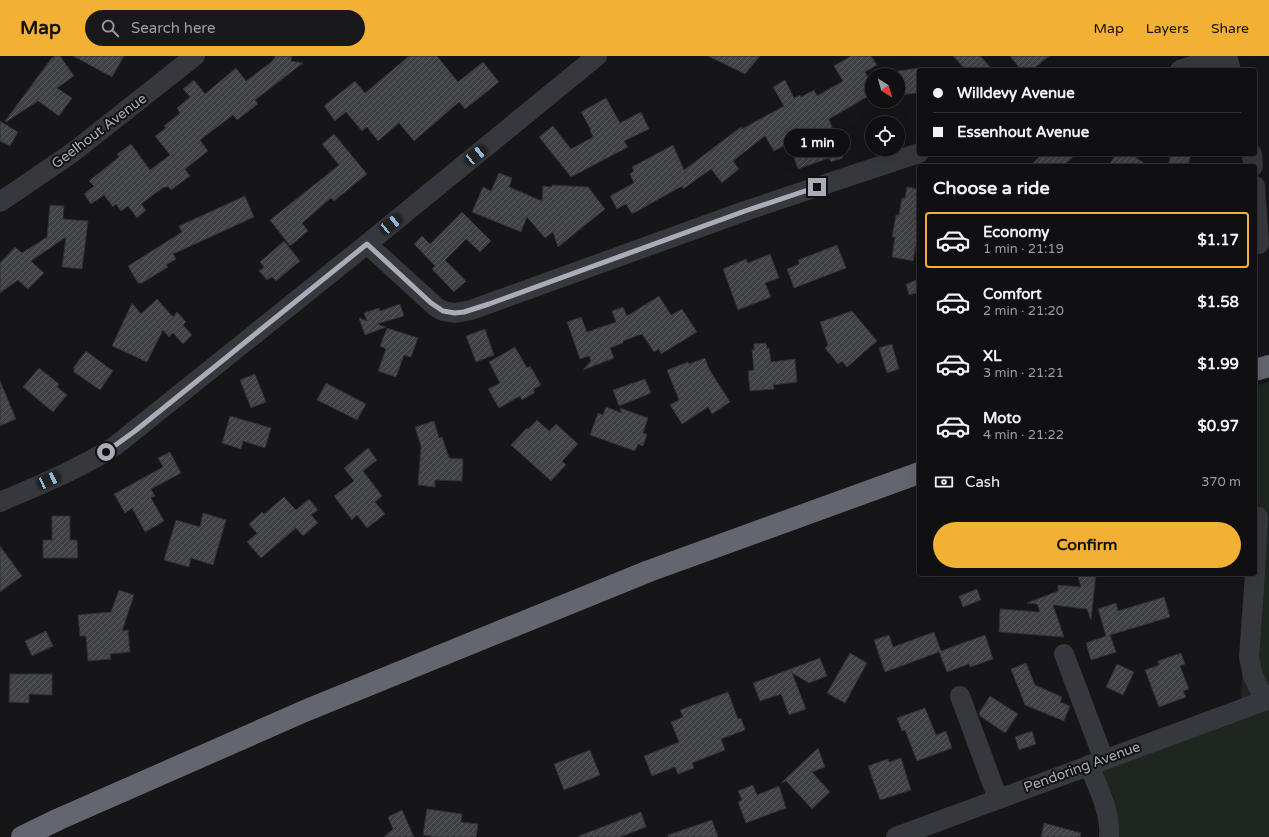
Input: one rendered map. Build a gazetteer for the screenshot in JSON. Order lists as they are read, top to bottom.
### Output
{
  "streets": {
    "street": ["Geelhout Avenue", "Pendoring Avenue"]
  },
  "north": "bottom right",
  "page": {
    "header": "Map",
    "search": "Search here",
    "nav": ["Map", "Layers", "Share"],
    "banner": ["Willdevy Avenue", "Essenhout Avenue"],
    "bubble": "1 min",
    "heading": "Choose a ride",
    "list": [
      {
        "name": "Economy",
        "note": "1 min · 21:19",
        "value": "$1.17"
      },
      {
        "name": "Comfort",
        "note": "2 min · 21:20",
        "value": "$1.58"
      },
      {
        "name": "XL",
        "note": "3 min · 21:21",
        "value": "$1.99"
      },
      {
        "name": "Moto",
        "note": "4 min · 21:22",
        "value": "$0.97"
      }
    ],
    "pay": ["Cash", "370 m"],
    "buttons": "Confirm"
  }
}
